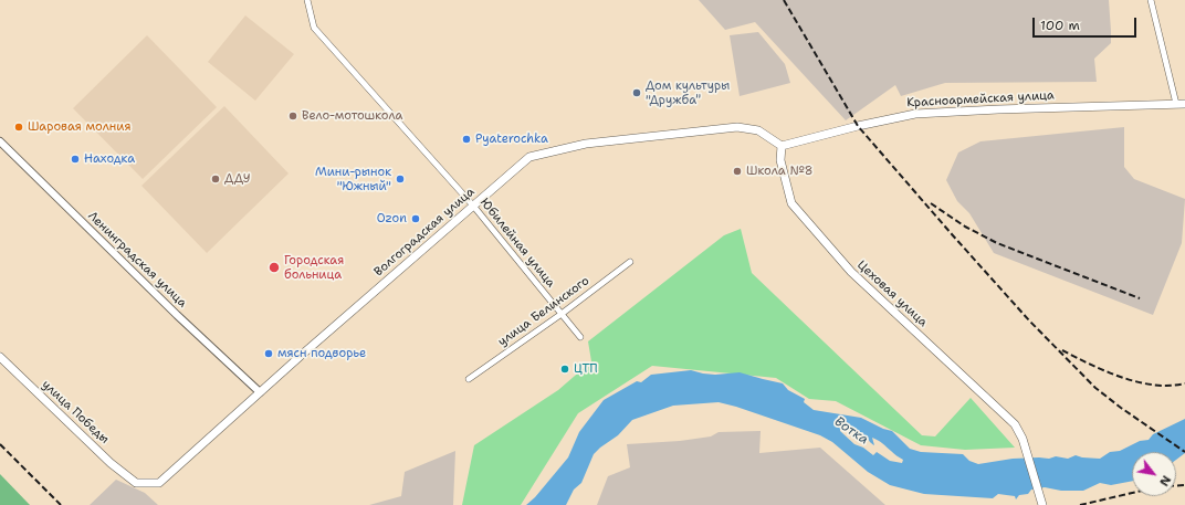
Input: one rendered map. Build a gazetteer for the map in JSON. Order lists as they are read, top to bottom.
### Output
{
  "streets": {
    "main road": [
      "Красноармейская улица",
      "Волгоградская улица",
      "Цеховая улица",
      "улица Победы"
    ],
    "street": ["Юбилейная улица", "Ленинградская улица", "улица Белинского"]
  },
  "crossings": [
    ["Красноармейская улица", "Волгоградская улица"],
    ["Красноармейская улица", "Цеховая улица"],
    ["Волгоградская улица", "Юбилейная улица"],
    ["Волгоградская улица", "Ленинградская улица"],
    ["Волгоградская улица", "Цеховая улица"],
    ["Волгоградская улица", "улица Победы"],
    ["Юбилейная улица", "улица Белинского"]
  ],
  "water": ["Вотка"],
  "places": [
    "Дом культуры \"Дружба\"",
    "Вело-мотошкола",
    "Шаровая молния",
    "Pyaterochka",
    "Находка",
    "Школа №8",
    "ДДУ",
    "Мини-рынок \"Южный\"",
    "Ozon",
    "Городская больница",
    "мясн подворье",
    "ЦТП"
  ],
  "scale_bar": "100 m",
  "north": "bottom right"
}
